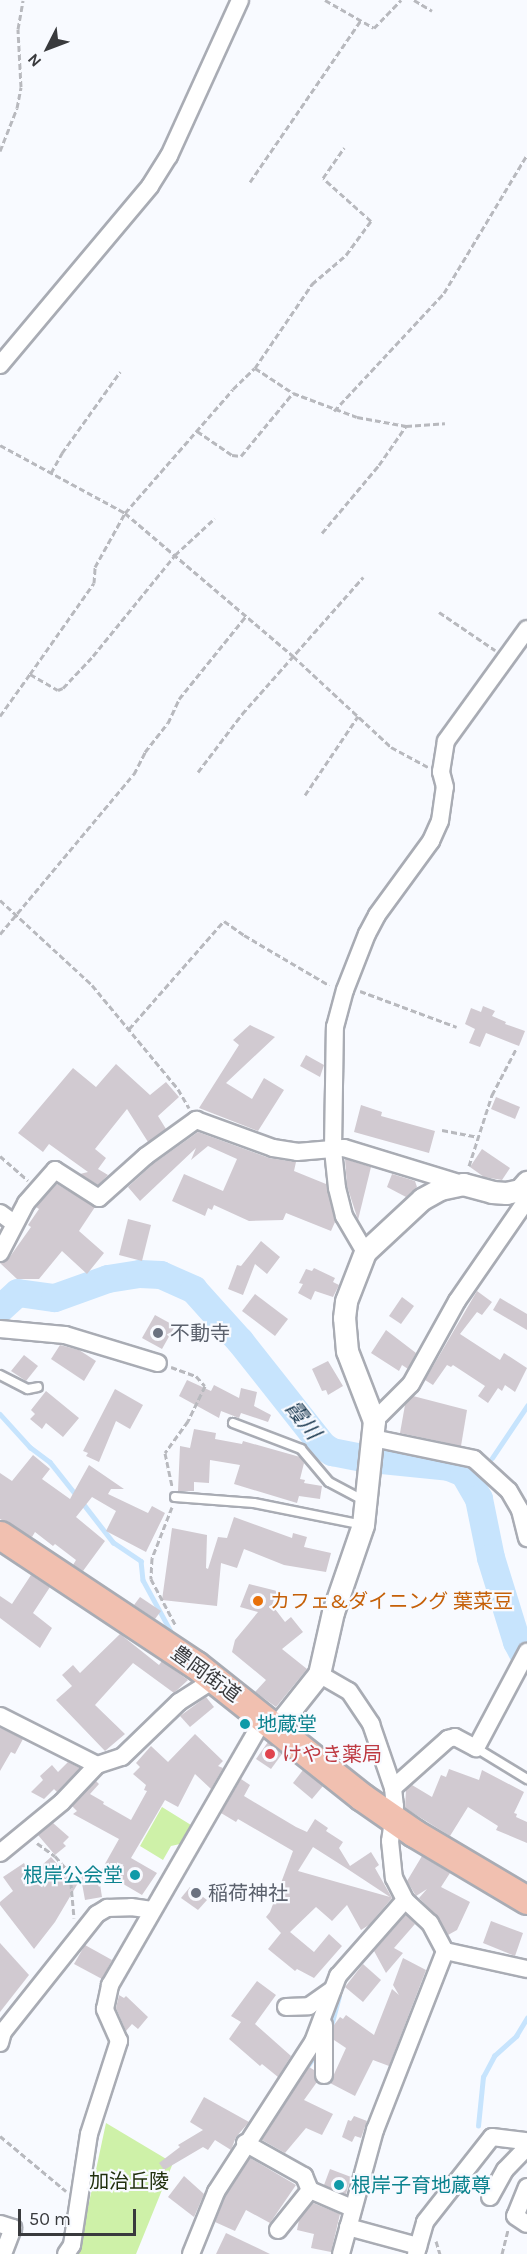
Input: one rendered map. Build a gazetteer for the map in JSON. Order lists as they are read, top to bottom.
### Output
{
  "streets": {
    "main road": ["豊岡街道"]
  },
  "water": ["霞川"],
  "parks": ["加治丘陵"],
  "places": [
    "不動寺",
    "カフェ&ダイニング 葉菜豆",
    "地蔵堂",
    "けやき薬局",
    "根岸公会堂",
    "稲荷神社",
    "根岸子育地蔵尊"
  ],
  "scale_bar": "50 m",
  "north": "bottom left"
}
